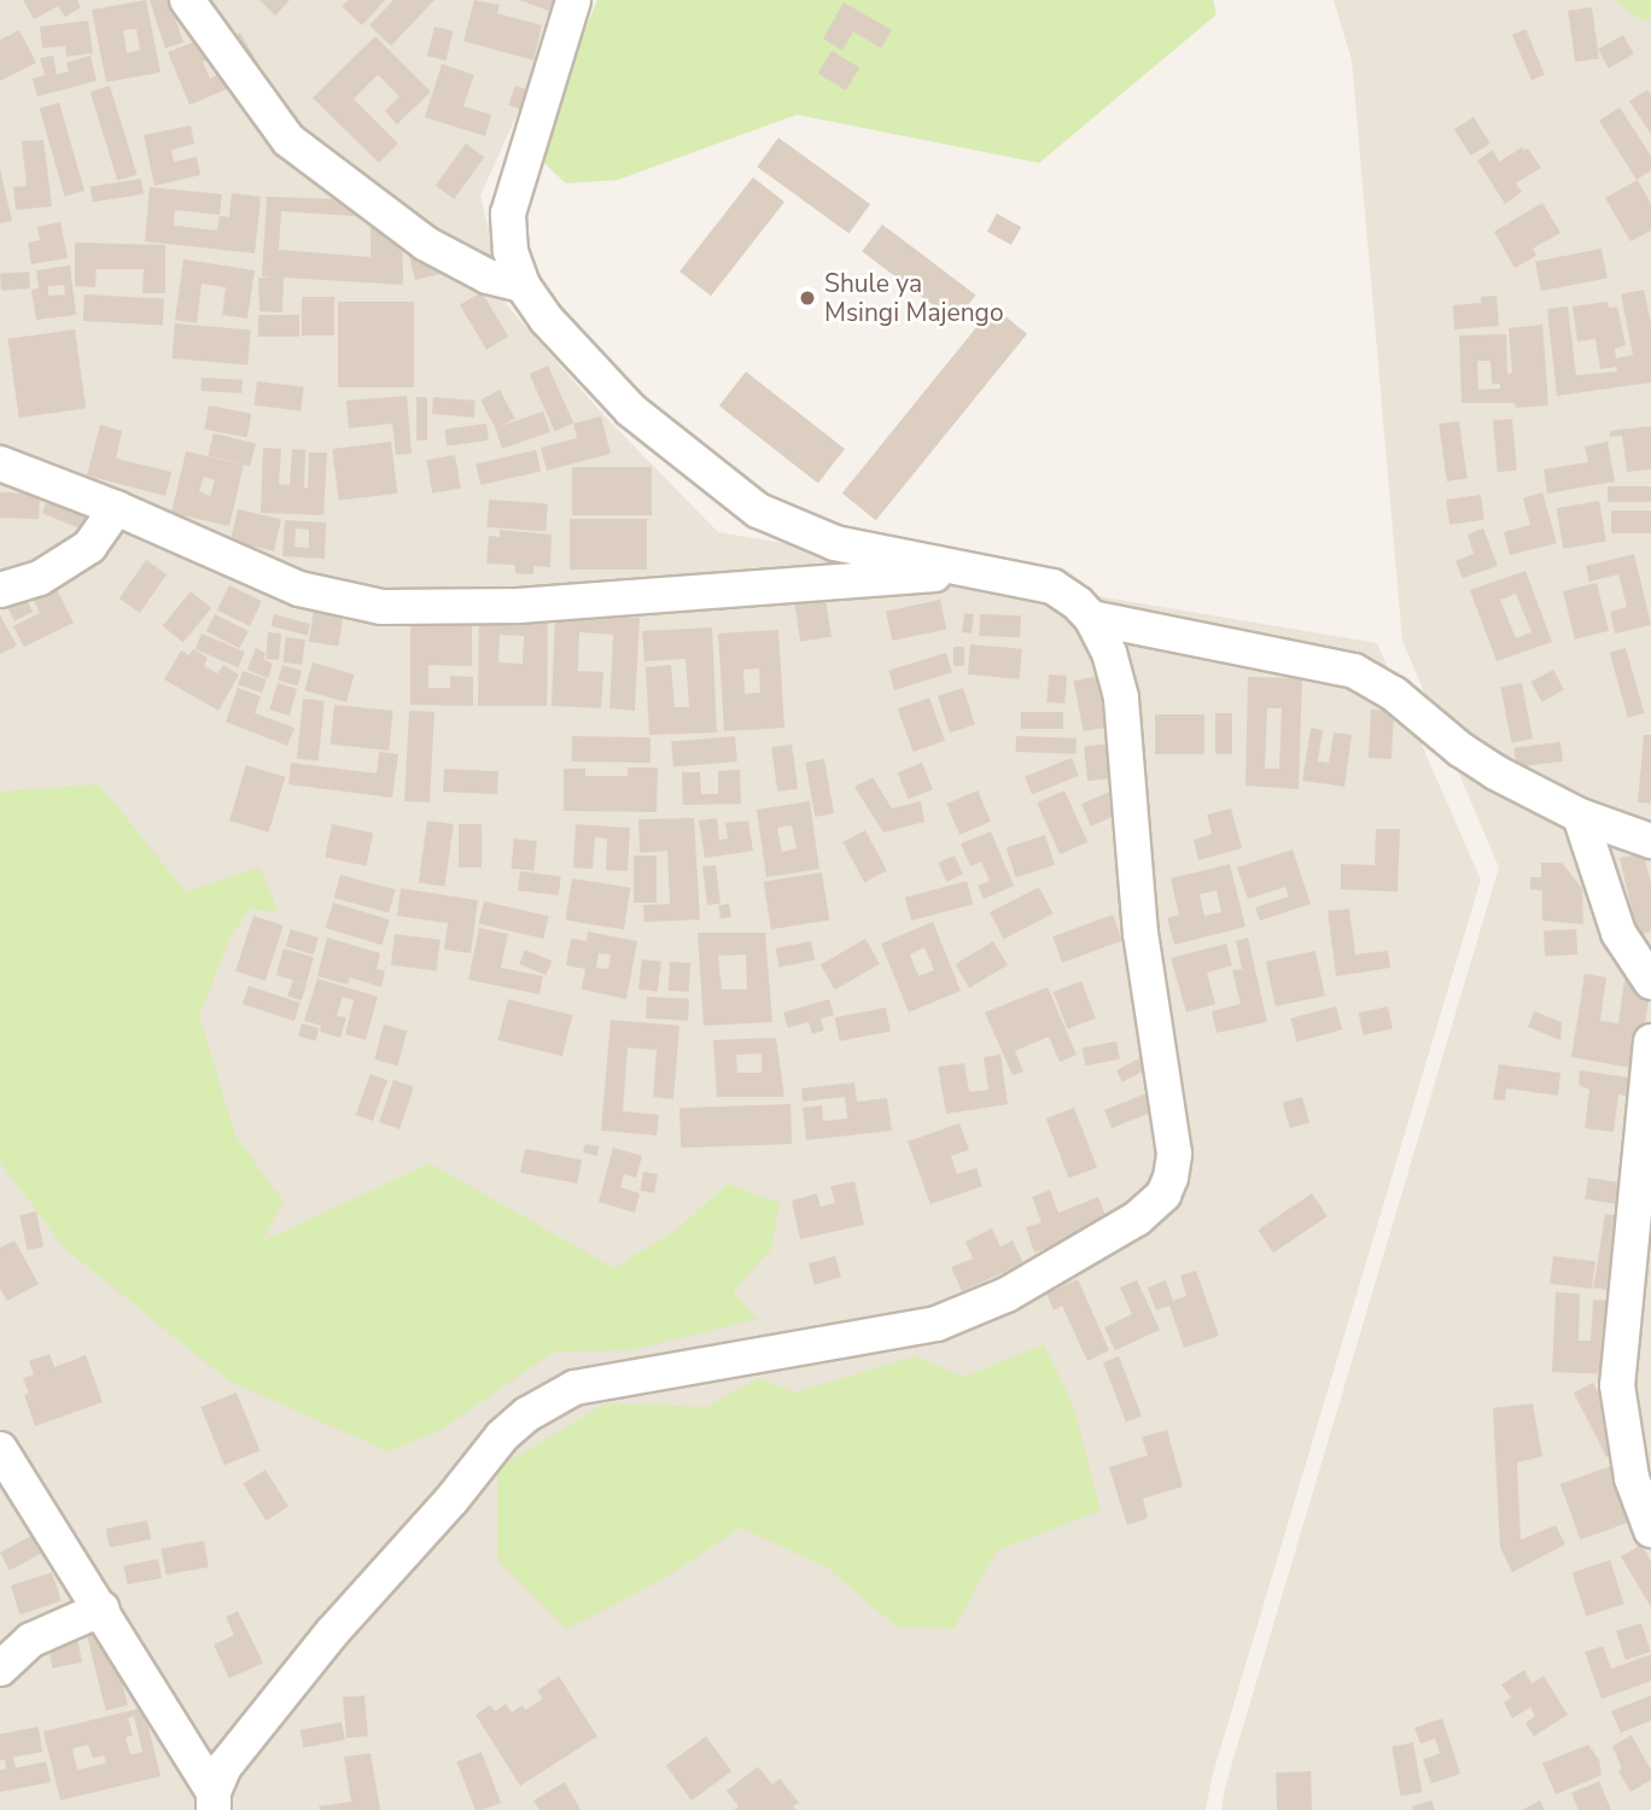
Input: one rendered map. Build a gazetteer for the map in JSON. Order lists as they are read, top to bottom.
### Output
{
  "places": ["Shule ya Msingi Majengo"]
}
